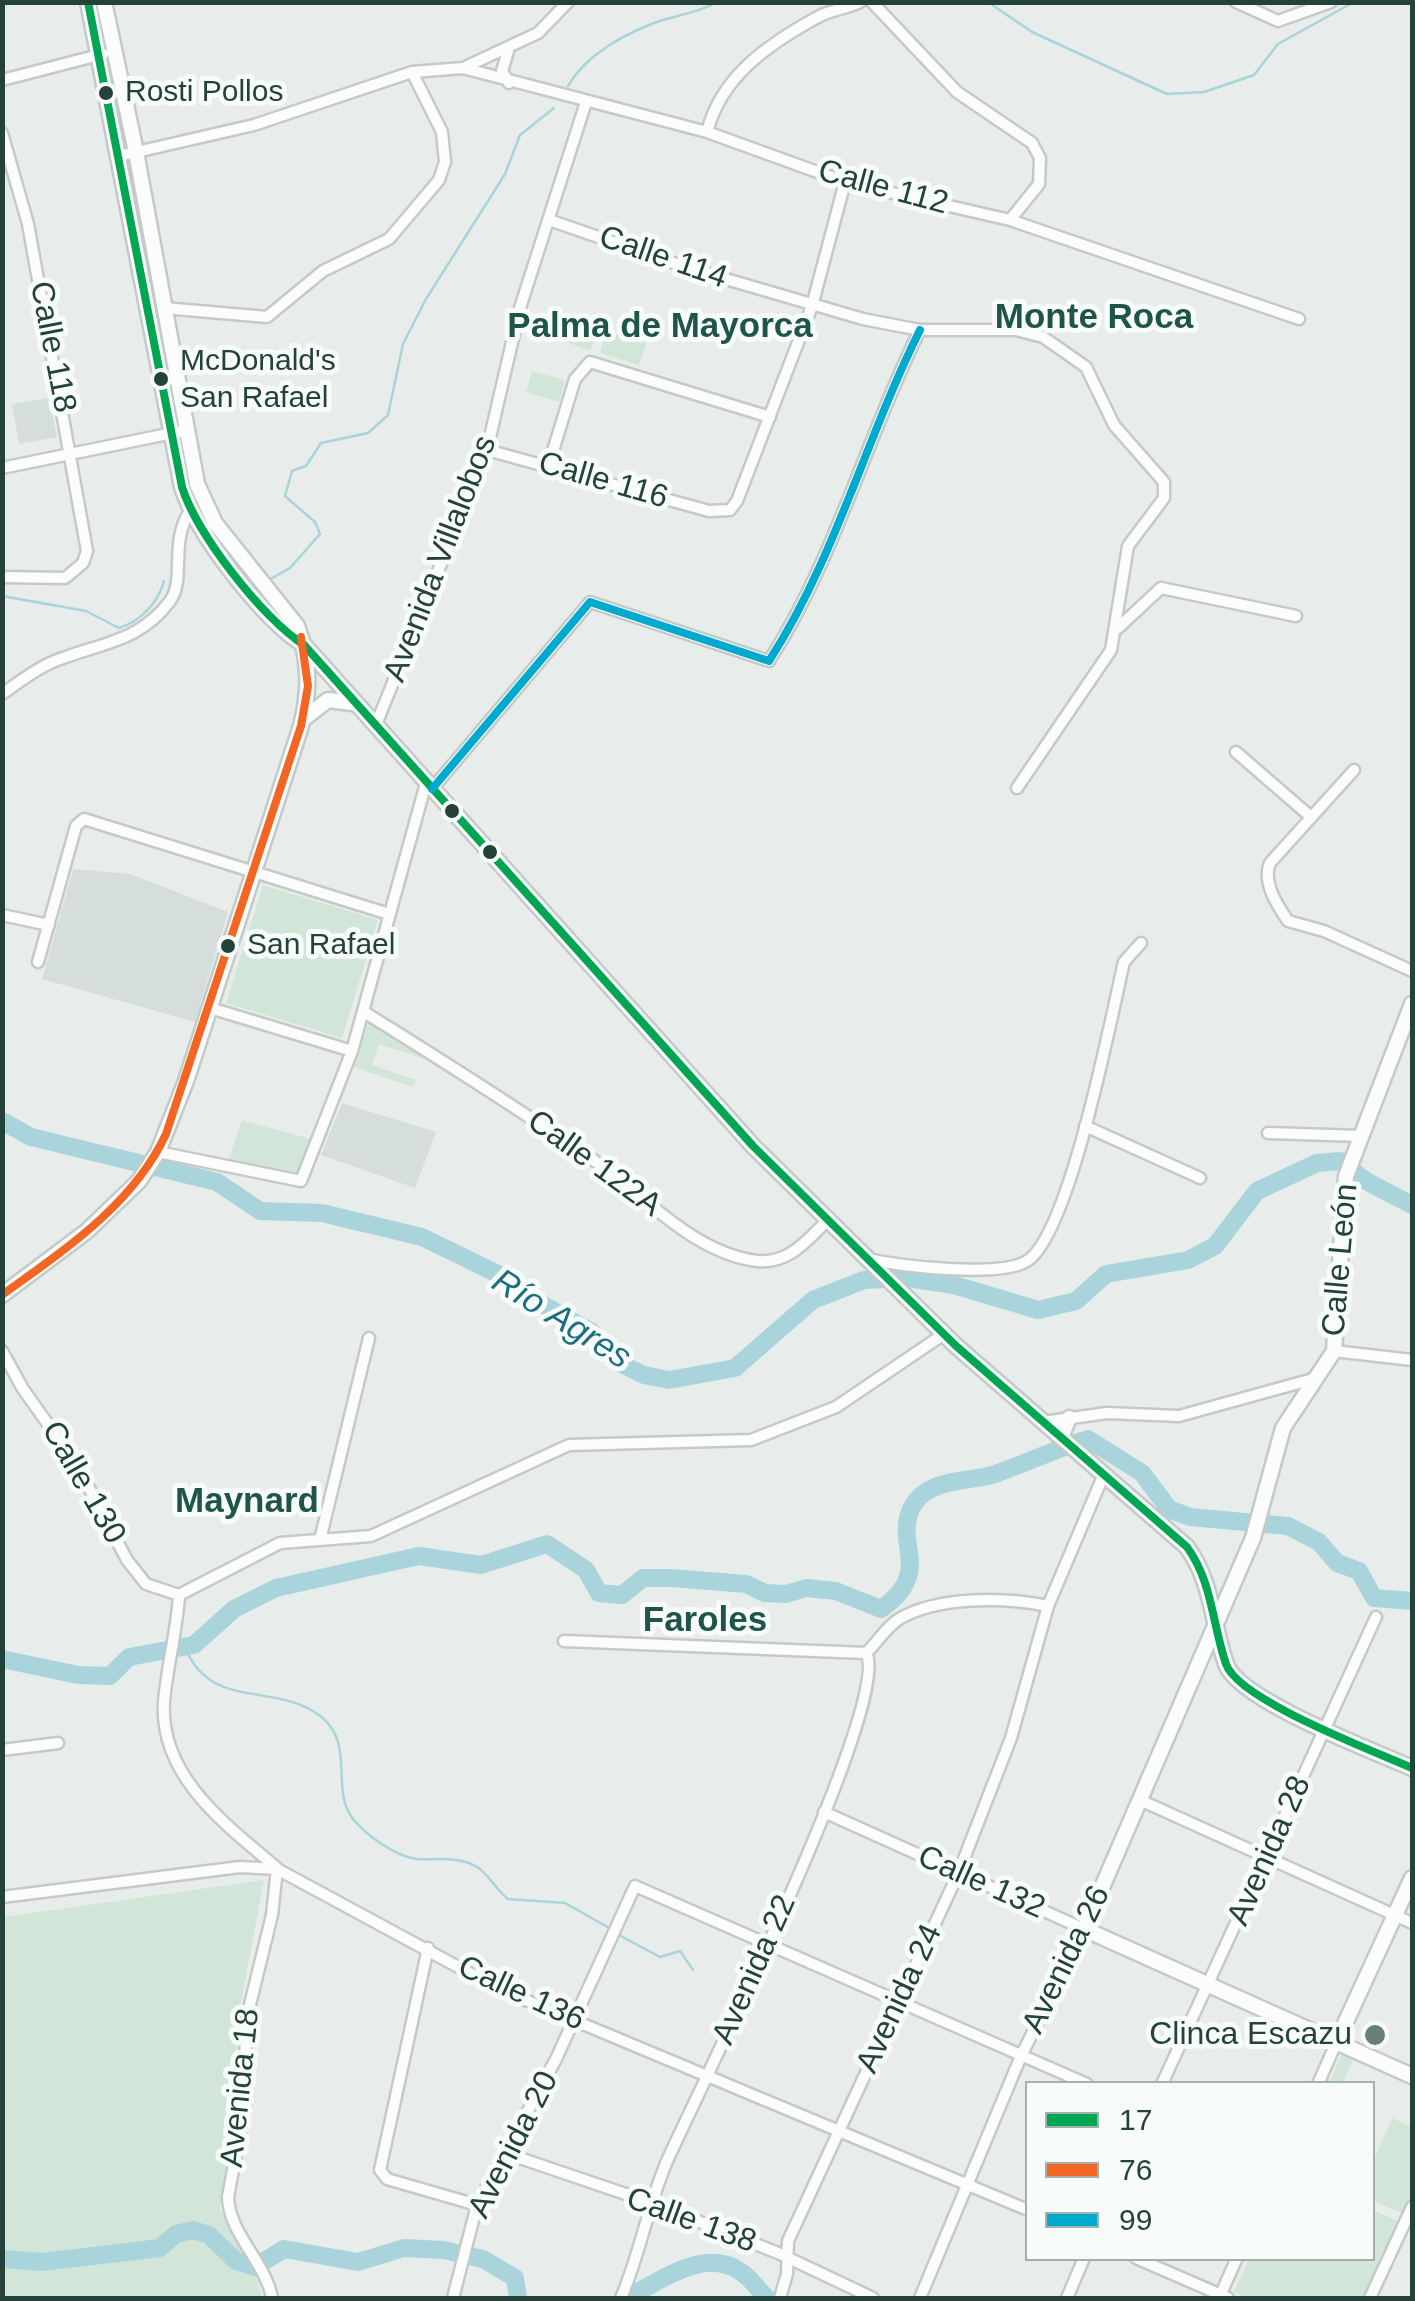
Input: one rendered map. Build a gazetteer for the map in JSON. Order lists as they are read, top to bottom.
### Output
{
  "streets": {
    "main road": ["Calle León", "Calle 132", "Avenida 26"],
    "street": [
      "Calle 112",
      "Calle 114",
      "Calle 118",
      "Calle 116",
      "Avenida Villalobos",
      "Calle 122A",
      "Calle 130",
      "Avenida 28",
      "Avenida 22",
      "Calle 136",
      "Avenida 24",
      "Avenida 18",
      "Avenida 20",
      "Calle 138"
    ]
  },
  "crossings": [
    ["Calle 112", "Avenida Villalobos"],
    ["Calle 114", "Avenida Villalobos"],
    ["Calle 116", "Avenida Villalobos"],
    ["Calle León", "Avenida 26"],
    ["Avenida 28", "Calle 132"],
    ["Calle 132", "Avenida 26"],
    ["Calle 132", "Avenida 22"],
    ["Calle 132", "Avenida 24"],
    ["Avenida 26", "Calle 136"],
    ["Avenida 22", "Calle 136"],
    ["Avenida 22", "Avenida 20"],
    ["Avenida 22", "Calle 138"],
    ["Calle 136", "Avenida 24"],
    ["Calle 136", "Avenida 18"],
    ["Calle 136", "Avenida 20"],
    ["Avenida 24", "Calle 138"],
    ["Avenida 20", "Calle 138"]
  ],
  "districts": [
    "Monte Roca",
    "Palma de Mayorca",
    "Maynard",
    "Faroles"
  ],
  "water": ["Río Agres"],
  "places": [
    "Rosti Pollos",
    "McDonald's San Rafael",
    "San Rafael",
    "Clinca Escazu"
  ],
  "lines": ["transit line 17", "transit line 99", "transit line 76"],
  "legend": ["17", "76", "99"]
}
